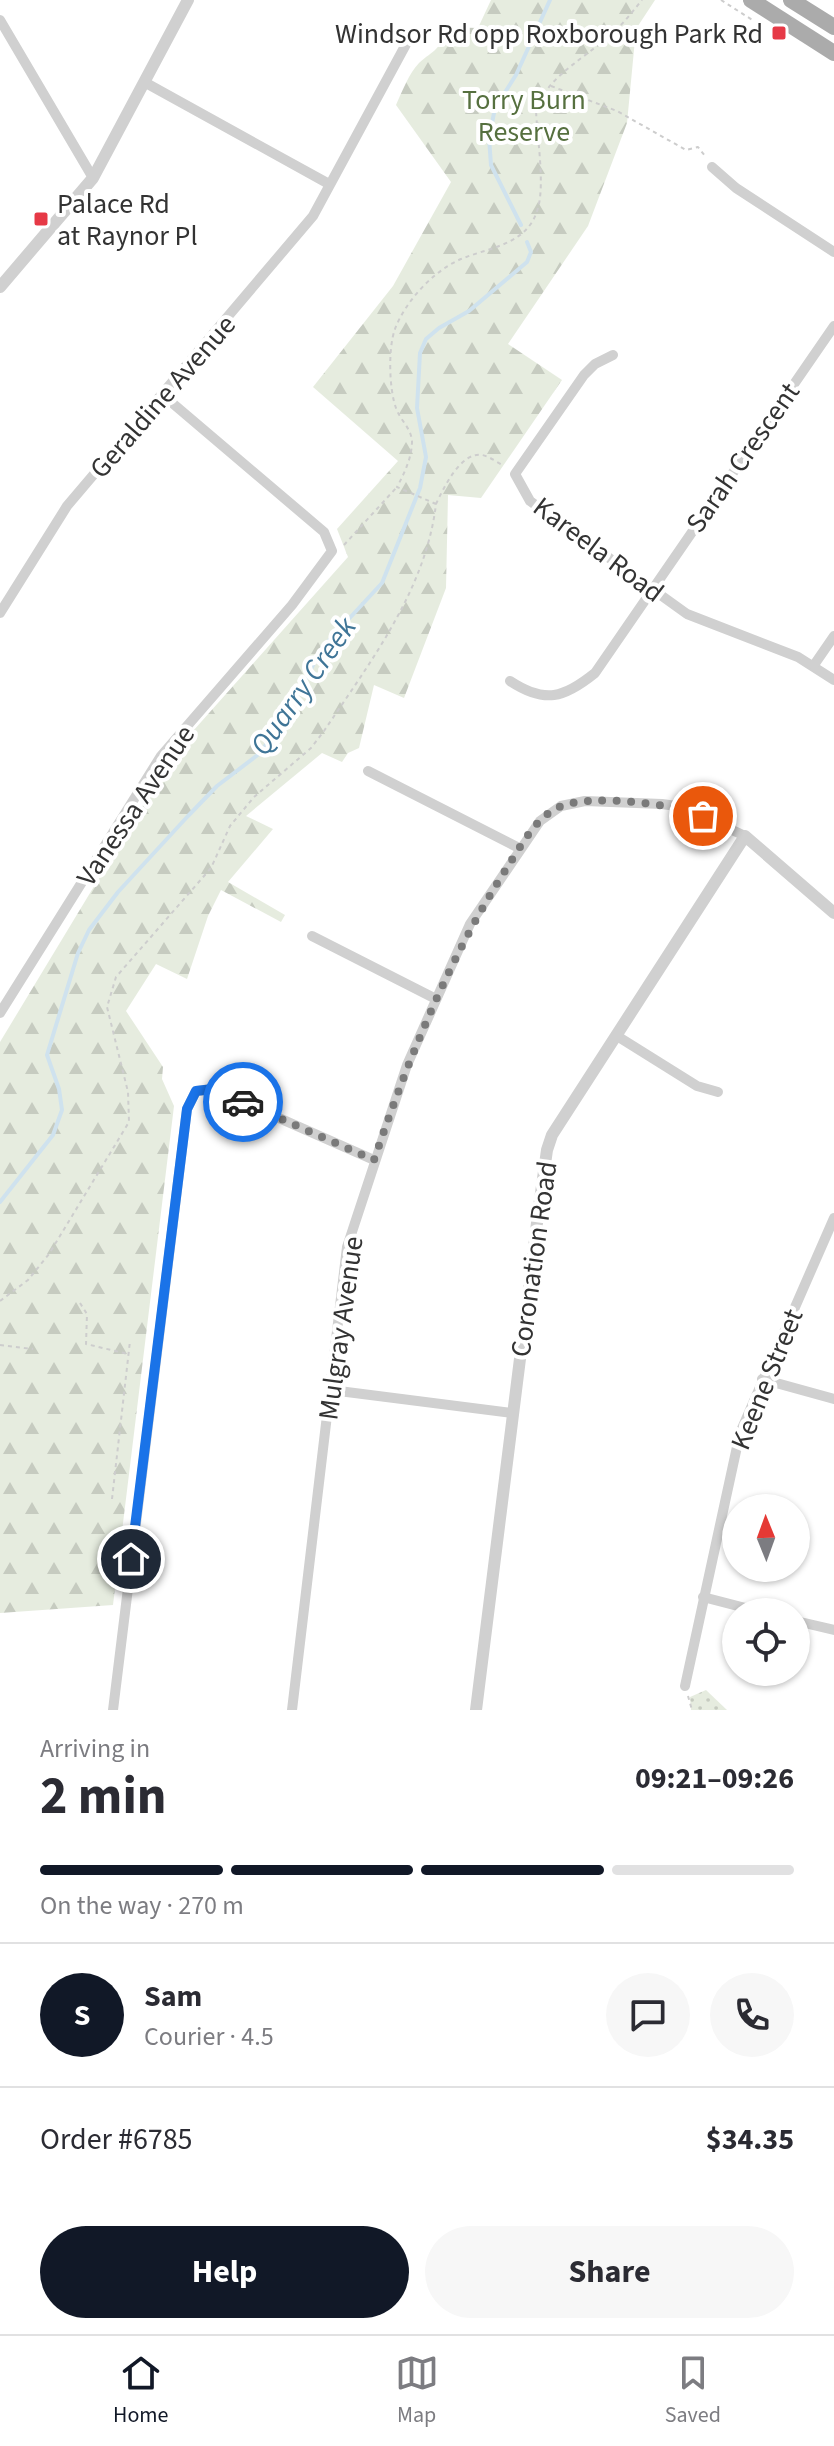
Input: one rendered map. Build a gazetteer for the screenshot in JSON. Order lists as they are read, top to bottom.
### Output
{
  "streets": {
    "street": [
      "Geraldine Avenue",
      "Sarah Crescent",
      "Kareela Road",
      "Vanessa Avenue",
      "Coronation Road",
      "Mulgray Avenue",
      "Keene Street"
    ]
  },
  "crossings": [
    ["Sarah Crescent", "Kareela Road"],
    ["Coronation Road", "Mulgray Avenue"]
  ],
  "water": ["Quarry Creek"],
  "parks": ["Torry Burn Reserve"],
  "places": {
    "transit": ["Windsor Rd opp Roxborough Park Rd", "Palace Rd at Raynor Pl"]
  },
  "north": "top",
  "page": {
    "heading": ["2 min", "Arriving in", "09:21–09:26"],
    "panel": [
      "Sam",
      "Courier · 4.5",
      "Order #6785",
      "$34.35"
    ],
    "bar": "On the way · 270 m",
    "round": "S",
    "buttons": ["Help", "Share"],
    "tabs": ["Home", "Map", "Saved"]
  }
}
